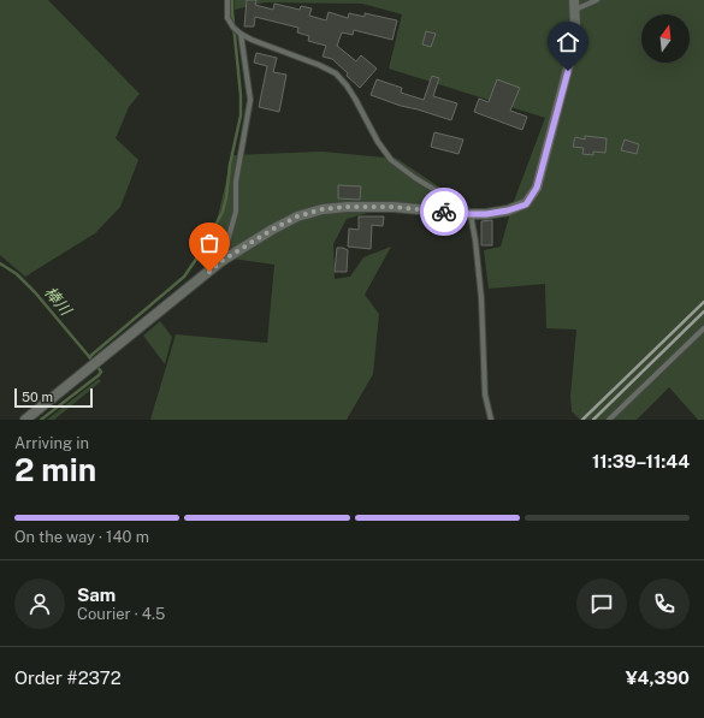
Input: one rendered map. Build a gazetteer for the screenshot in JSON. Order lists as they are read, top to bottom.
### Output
{
  "water": ["棒川"],
  "scale_bar": "50 m",
  "north": "top",
  "page": {
    "scale": "50 m",
    "heading": ["2 min", "Arriving in", "11:39–11:44"],
    "panel": [
      "Sam",
      "Courier · 4.5",
      "Order #2372",
      "¥4,390"
    ],
    "bar": "On the way · 140 m"
  }
}
